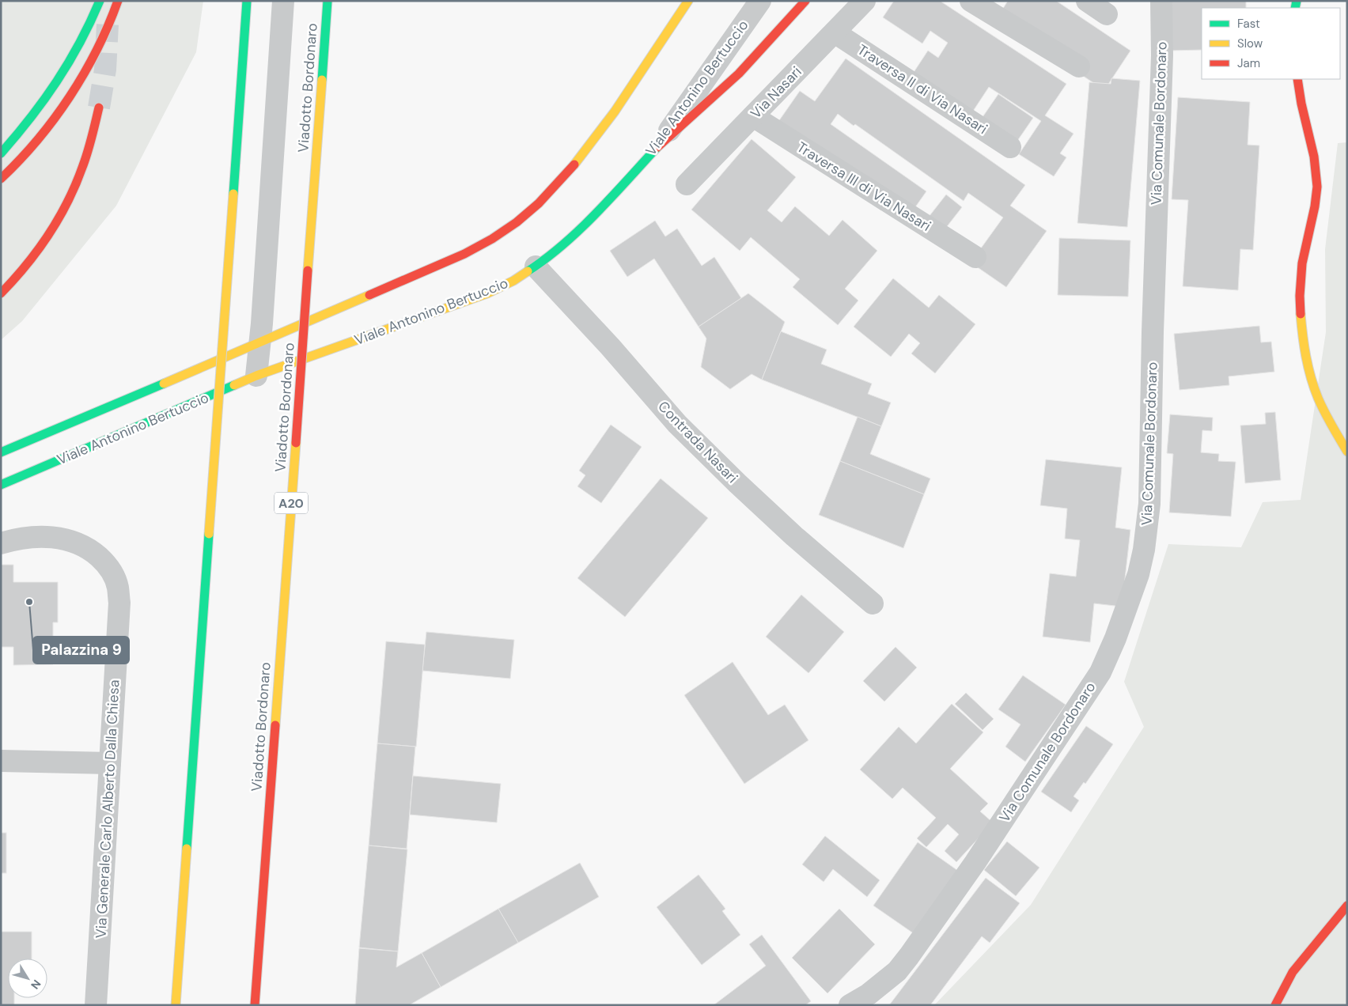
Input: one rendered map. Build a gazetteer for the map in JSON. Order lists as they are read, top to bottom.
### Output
{
  "streets": {
    "main road": ["Viadotto Bordonaro", "Viale Antonino Bertuccio", "A20"],
    "street": [
      "Traversa II di Via Nasari",
      "Via Nasari",
      "Via Comunale Bordonaro",
      "Traversa III di Via Nasari",
      "Contrada Nasari",
      "Via Generale Carlo Alberto Dalla Chiesa"
    ]
  },
  "crossings": [
    ["Viale Antonino Bertuccio", "Contrada Nasari"],
    ["Traversa II di Via Nasari", "Via Nasari"],
    ["Via Nasari", "Traversa III di Via Nasari"]
  ],
  "places": ["Palazzina 9"],
  "legend": ["Fast", "Slow", "Jam"],
  "north": "bottom right"
}
